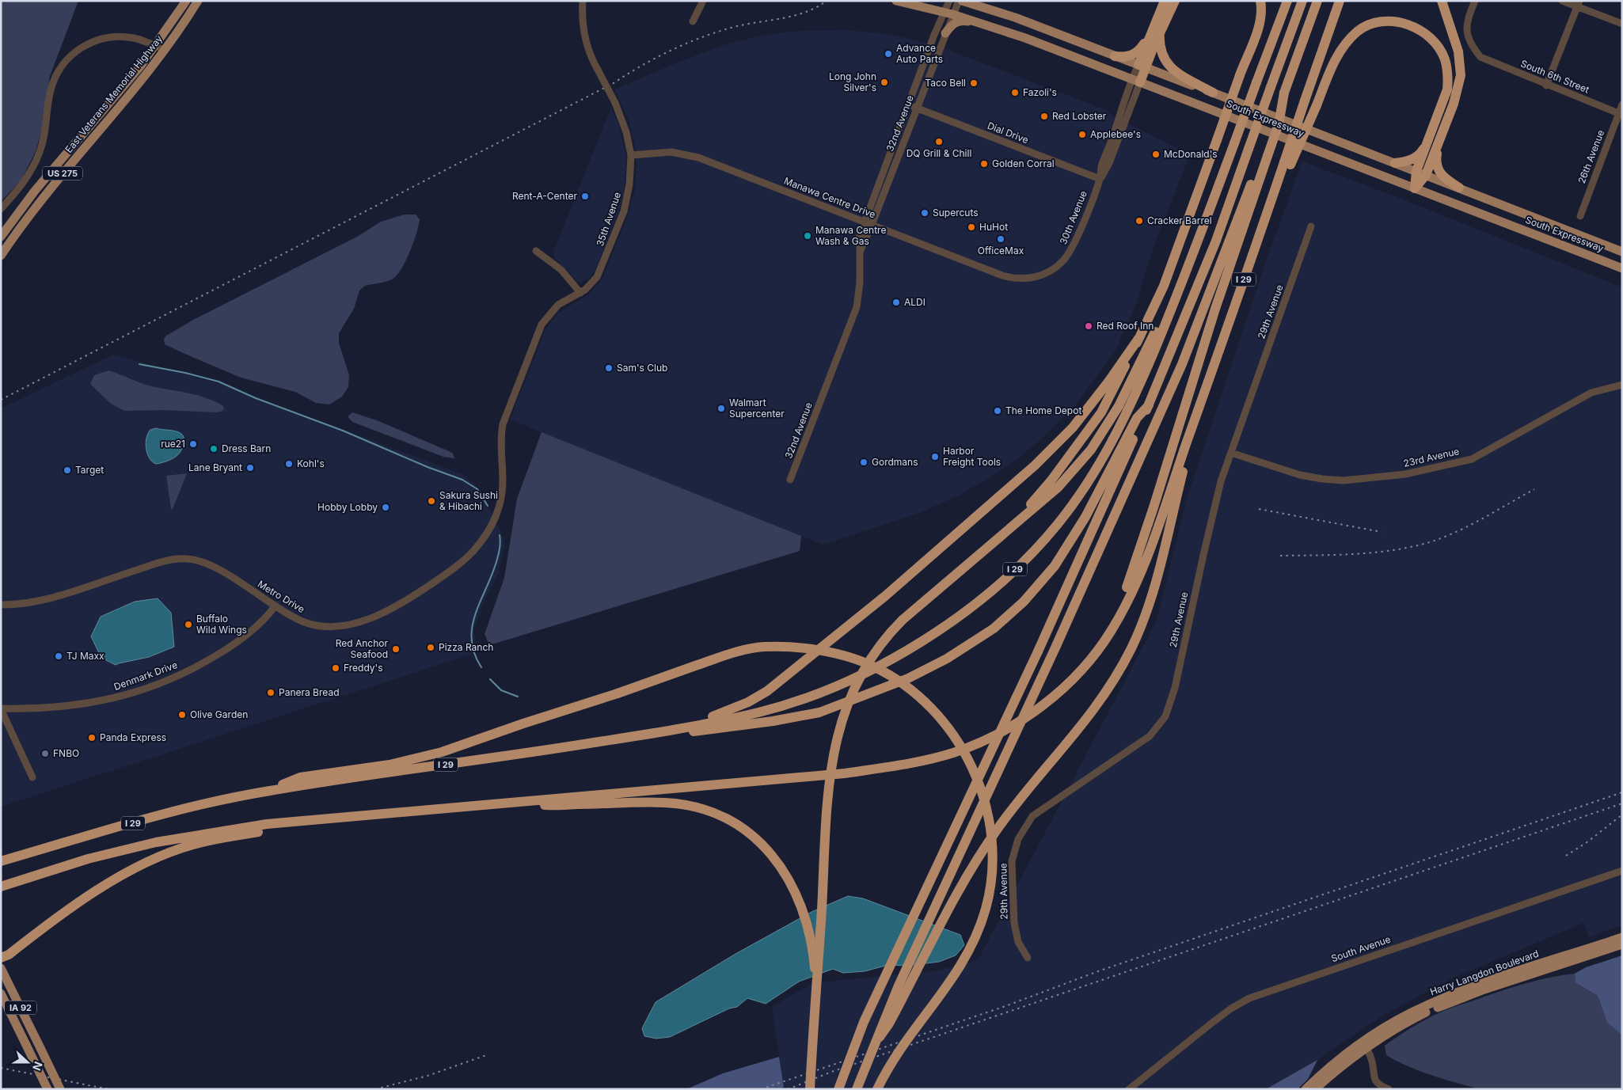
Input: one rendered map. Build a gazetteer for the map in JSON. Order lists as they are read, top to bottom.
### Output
{
  "streets": {
    "highway": ["I 29"],
    "main road": [
      "East Veterans Memorial Highway",
      "South Expressway",
      "US 275",
      "Harry Langdon Boulevard",
      "IA 92"
    ],
    "street": [
      "South 6th Street",
      "32nd Avenue",
      "Dial Drive",
      "26th Avenue",
      "Manawa Centre Drive",
      "30th Avenue",
      "35th Avenue",
      "29th Avenue",
      "23rd Avenue",
      "Metro Drive",
      "Denmark Drive",
      "South Avenue"
    ]
  },
  "crossings": [
    ["South 6th Street", "26th Avenue"],
    ["South Expressway", "32nd Avenue"],
    ["South Expressway", "30th Avenue"],
    ["32nd Avenue", "Dial Drive"],
    ["32nd Avenue", "Manawa Centre Drive"],
    ["Dial Drive", "30th Avenue"],
    ["Manawa Centre Drive", "30th Avenue"],
    ["Manawa Centre Drive", "35th Avenue"],
    ["35th Avenue", "Metro Drive"],
    ["29th Avenue", "23rd Avenue"],
    ["Metro Drive", "Denmark Drive"]
  ],
  "places": [
    "Advance Auto Parts",
    "Long John Silver's",
    "Taco Bell",
    "Fazoli's",
    "Red Lobster",
    "Applebee's",
    "DQ Grill & Chill",
    "McDonald's",
    "Golden Corral",
    "Rent-A-Center",
    "Supercuts",
    "Cracker Barrel",
    "HuHot",
    "Manawa Centre Wash & Gas",
    "OfficeMax",
    "ALDI",
    "Red Roof Inn",
    "Sam's Club",
    "Walmart Supercenter",
    "The Home Depot",
    "rue21",
    "Dress Barn",
    "Harbor Freight Tools",
    "Gordmans",
    "Kohl's",
    "Lane Bryant",
    "Target",
    "Sakura Sushi & Hibachi",
    "Hobby Lobby",
    "Buffalo Wild Wings",
    "Pizza Ranch",
    "Red Anchor Seafood",
    "TJ Maxx",
    "Freddy's",
    "Panera Bread",
    "Olive Garden",
    "Panda Express",
    "FNBO"
  ],
  "north": "right"
}
